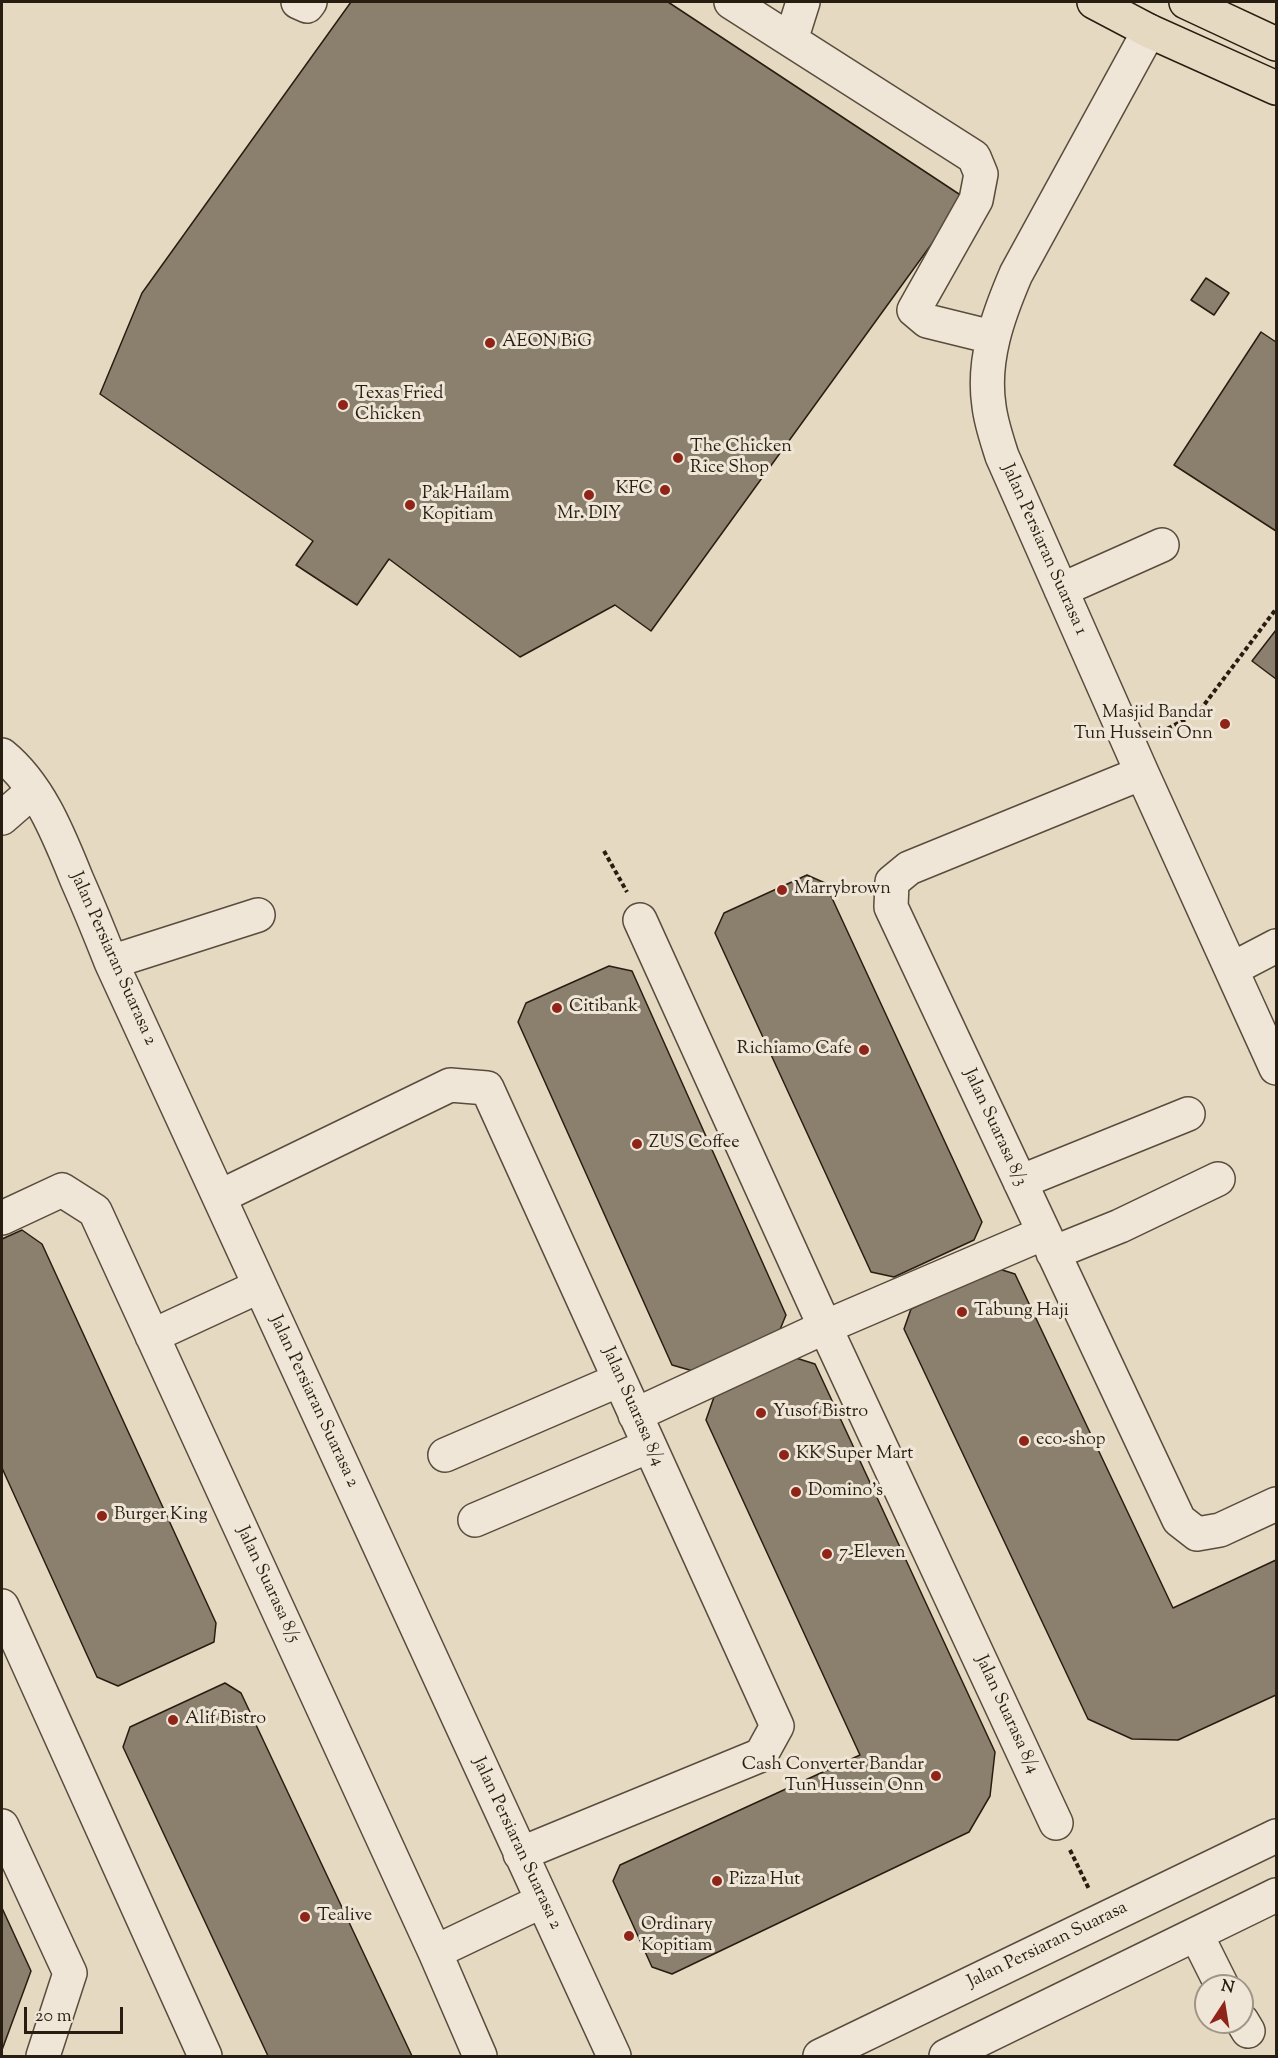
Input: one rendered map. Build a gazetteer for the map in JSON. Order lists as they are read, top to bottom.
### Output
{
  "streets": {
    "street": [
      "Jalan Persiaran Suarasa 1",
      "Jalan Persiaran Suarasa 2",
      "Jalan Suarasa 8/3",
      "Jalan Suarasa 8/4",
      "Jalan Suarasa 8/5",
      "Jalan Persiaran Suarasa"
    ]
  },
  "crossings": [
    ["Jalan Persiaran Suarasa 1", "Jalan Suarasa 8/3"],
    ["Jalan Persiaran Suarasa 2", "Jalan Suarasa 8/4"]
  ],
  "places": [
    "AEON BiG",
    "Texas Fried Chicken",
    "The Chicken Rice Shop",
    "KFC",
    "Mr. DIY",
    "Pak Hailam Kopitiam",
    "Masjid Bandar Tun Hussein Onn",
    "Marrybrown",
    "Citibank",
    "Richiamo Cafe",
    "ZUS Coffee",
    "Tabung Haji",
    "Yusof Bistro",
    "eco-shop",
    "KK Super Mart",
    "Domino's",
    "Burger King",
    "7-Eleven",
    "Alif Bistro",
    "Cash Converter Bandar Tun Hussein Onn",
    "Pizza Hut",
    "Tealive",
    "Ordinary Kopitiam"
  ],
  "scale_bar": "20 m",
  "north": "top"
}
